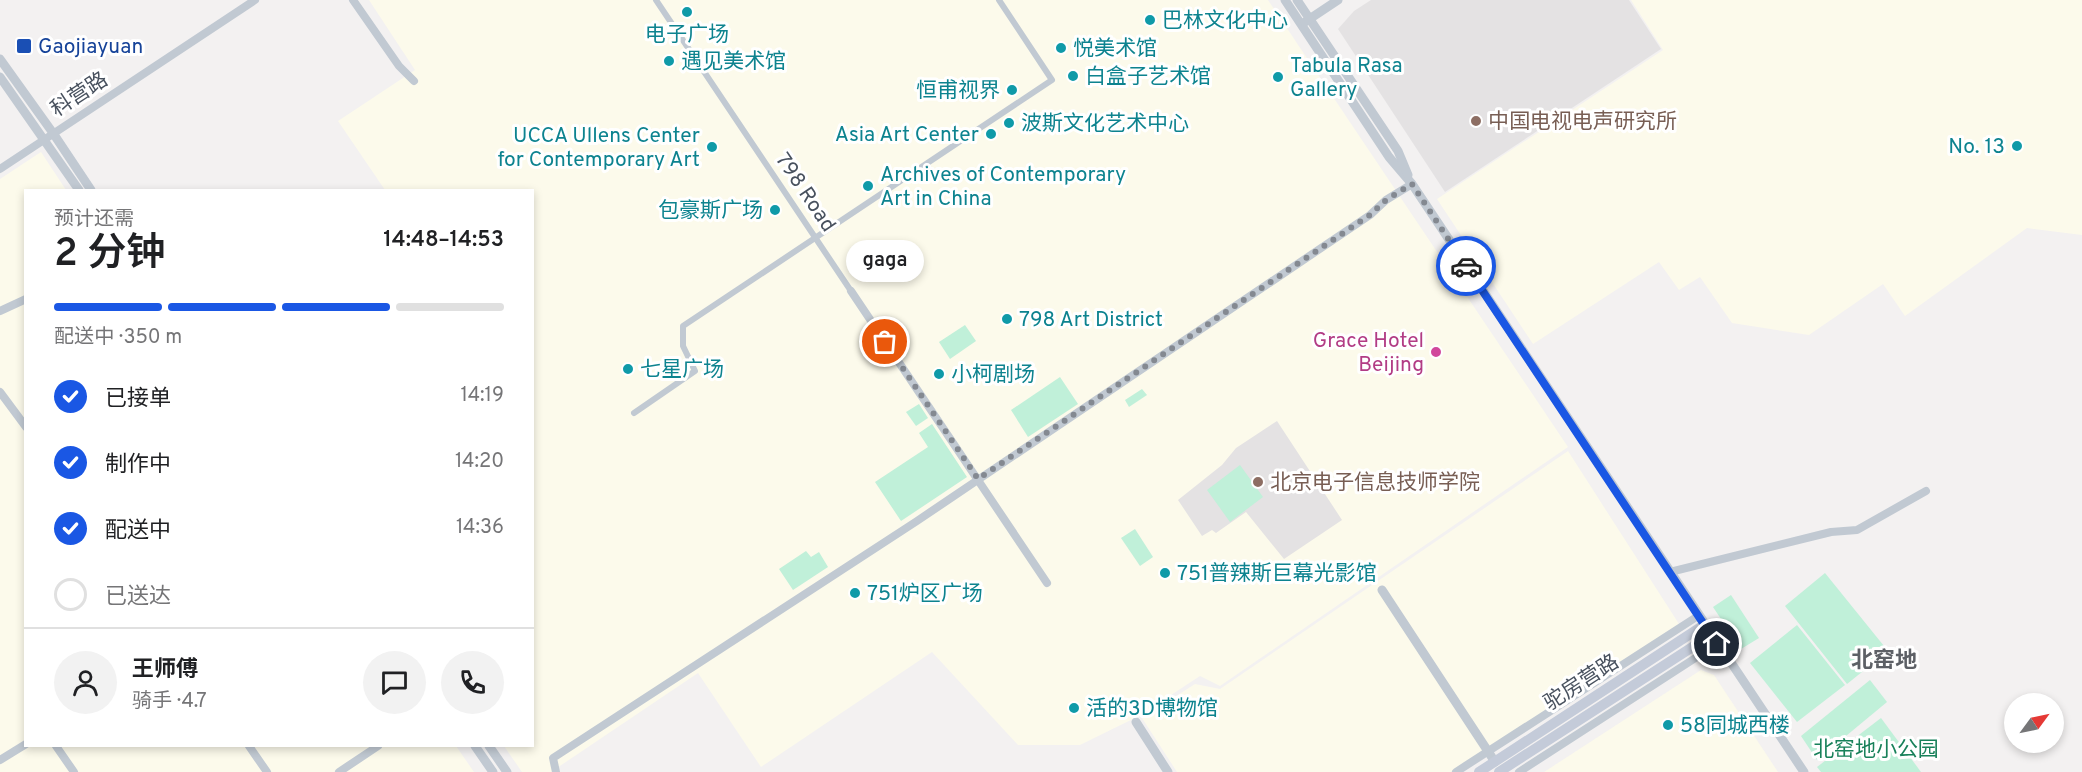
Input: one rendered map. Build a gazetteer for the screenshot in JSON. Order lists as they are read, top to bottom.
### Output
{
  "streets": {
    "main road": ["驼房营路"],
    "street": ["科营路", "798 Road"]
  },
  "districts": ["北窑地"],
  "parks": ["北窑地小公园"],
  "places": {
    "other": [
      "电子广场",
      "巴林文化中心",
      "悦·美术馆",
      "遇见美术馆",
      "白盒子艺术馆",
      "Tabula Rasa Gallery",
      "恒甫视界",
      "中国电视电声研究所",
      "波斯文化艺术中心",
      "Asia Art Center",
      "No. 13",
      "UCCA Ullens Center for Contemporary Art",
      "Archives of Contemporary Art in China",
      "包豪斯广场",
      "798 Art District",
      "gaga",
      "Grace Hotel Beijing",
      "七星广场",
      "小柯剧场",
      "北京电子信息技师学院",
      "751普辣斯巨幕光影馆",
      "751炉区广场",
      "活的3D博物馆",
      "58同城西楼"
    ],
    "transit": ["Gaojiayuan"]
  },
  "north": "top right",
  "page": {
    "heading": ["2 分钟", "预计还需", "14:48–14:53"],
    "panel": ["王师傅", "骑手 · 4.7"],
    "bubble": "gaga",
    "bar": "配送中 · 350 m",
    "list": [
      ["已接单", "14:19"],
      ["制作中", "14:20"],
      ["配送中", "14:36"],
      "已送达"
    ]
  }
}
